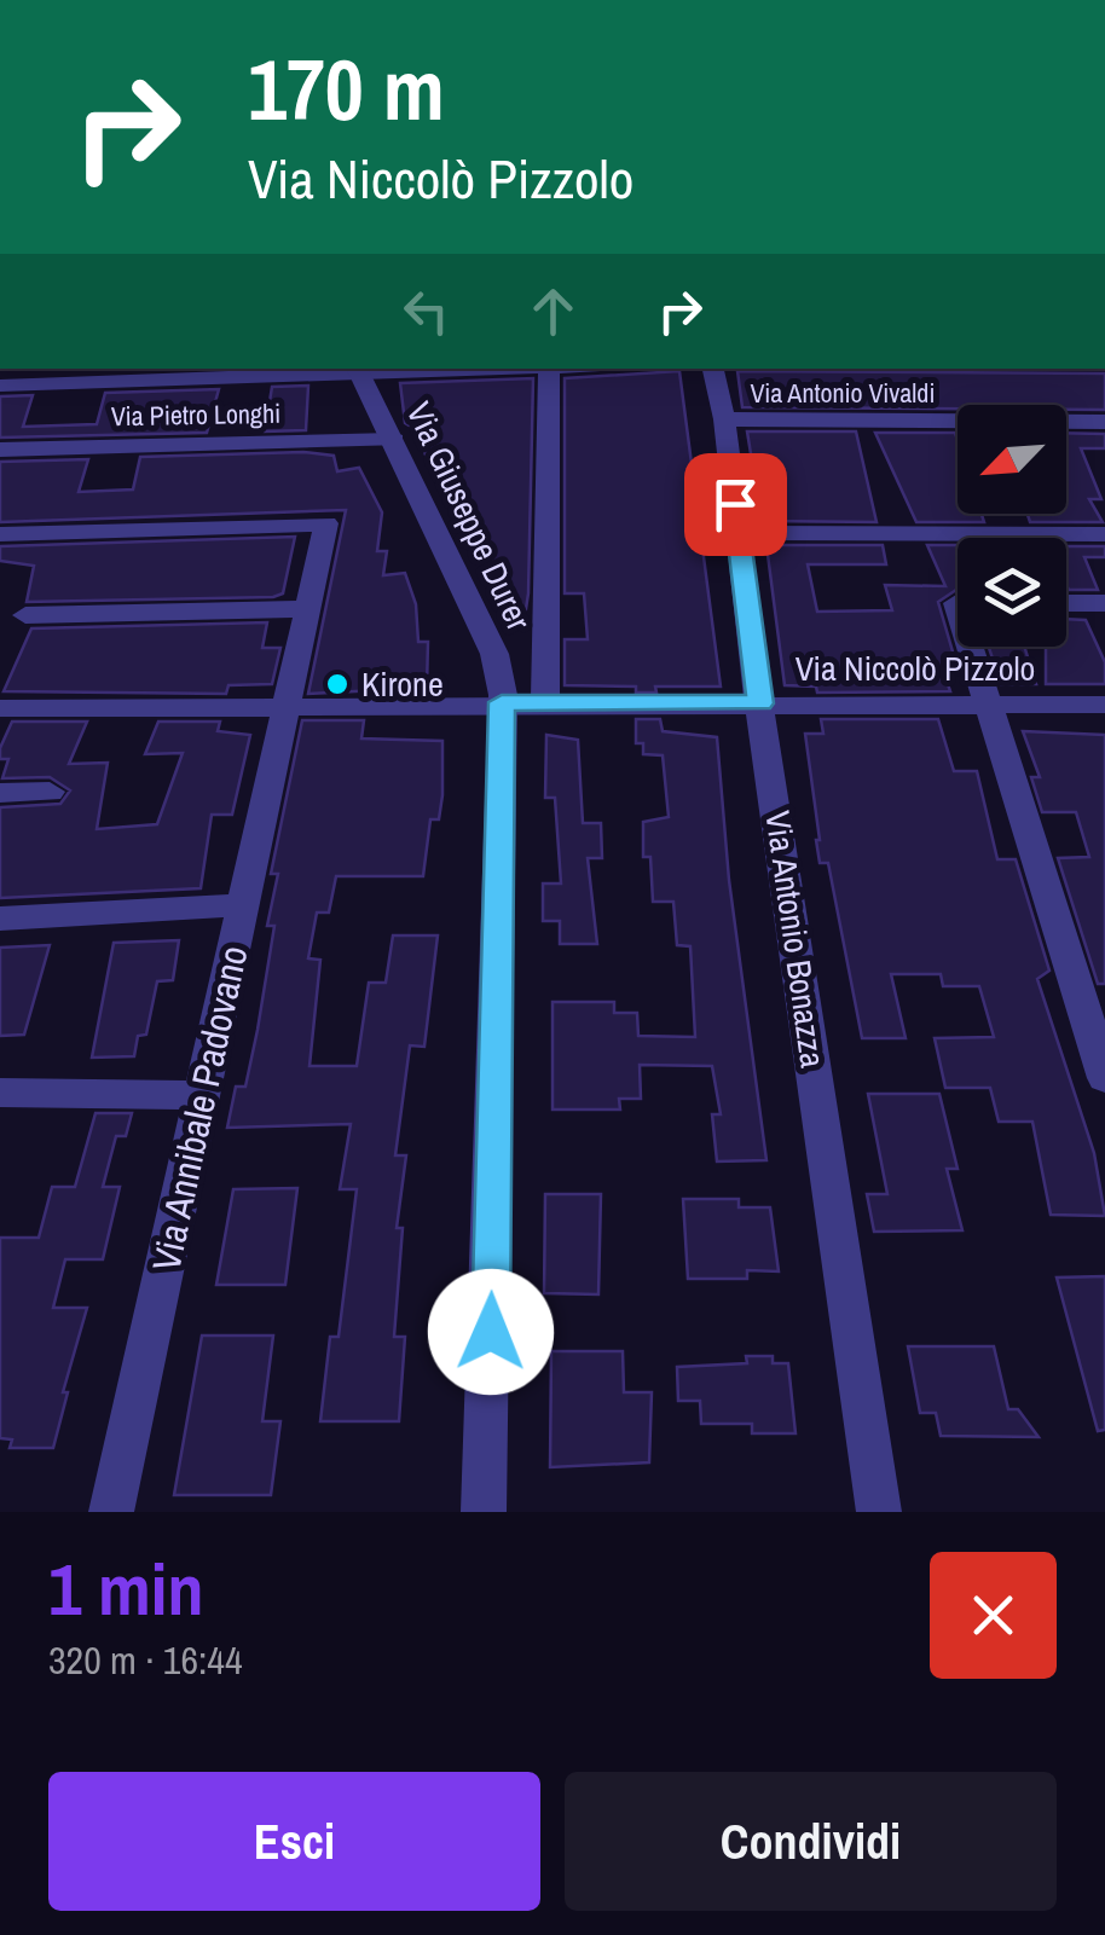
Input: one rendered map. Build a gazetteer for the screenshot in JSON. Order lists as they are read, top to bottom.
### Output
{
  "streets": {
    "street": [
      "Via Antonio Vivaldi",
      "Via Pietro Longhi",
      "Via Giuseppe Durer",
      "Via Niccolò Pizzolo",
      "Via Antonio Bonazza",
      "Via Annibale Padovano"
    ]
  },
  "crossings": [
    ["Via Antonio Vivaldi", "Via Antonio Bonazza"],
    ["Via Pietro Longhi", "Via Giuseppe Durer"],
    ["Via Giuseppe Durer", "Via Niccolò Pizzolo"],
    ["Via Niccolò Pizzolo", "Via Antonio Bonazza"],
    ["Via Niccolò Pizzolo", "Via Annibale Padovano"]
  ],
  "places": ["Kirone"],
  "north": "bottom left",
  "page": {
    "turn": ["170 m", "Via Niccolò Pizzolo"],
    "heading": ["1 min", "320 m · 16:44"],
    "buttons": ["Esci", "Condividi"]
  }
}
